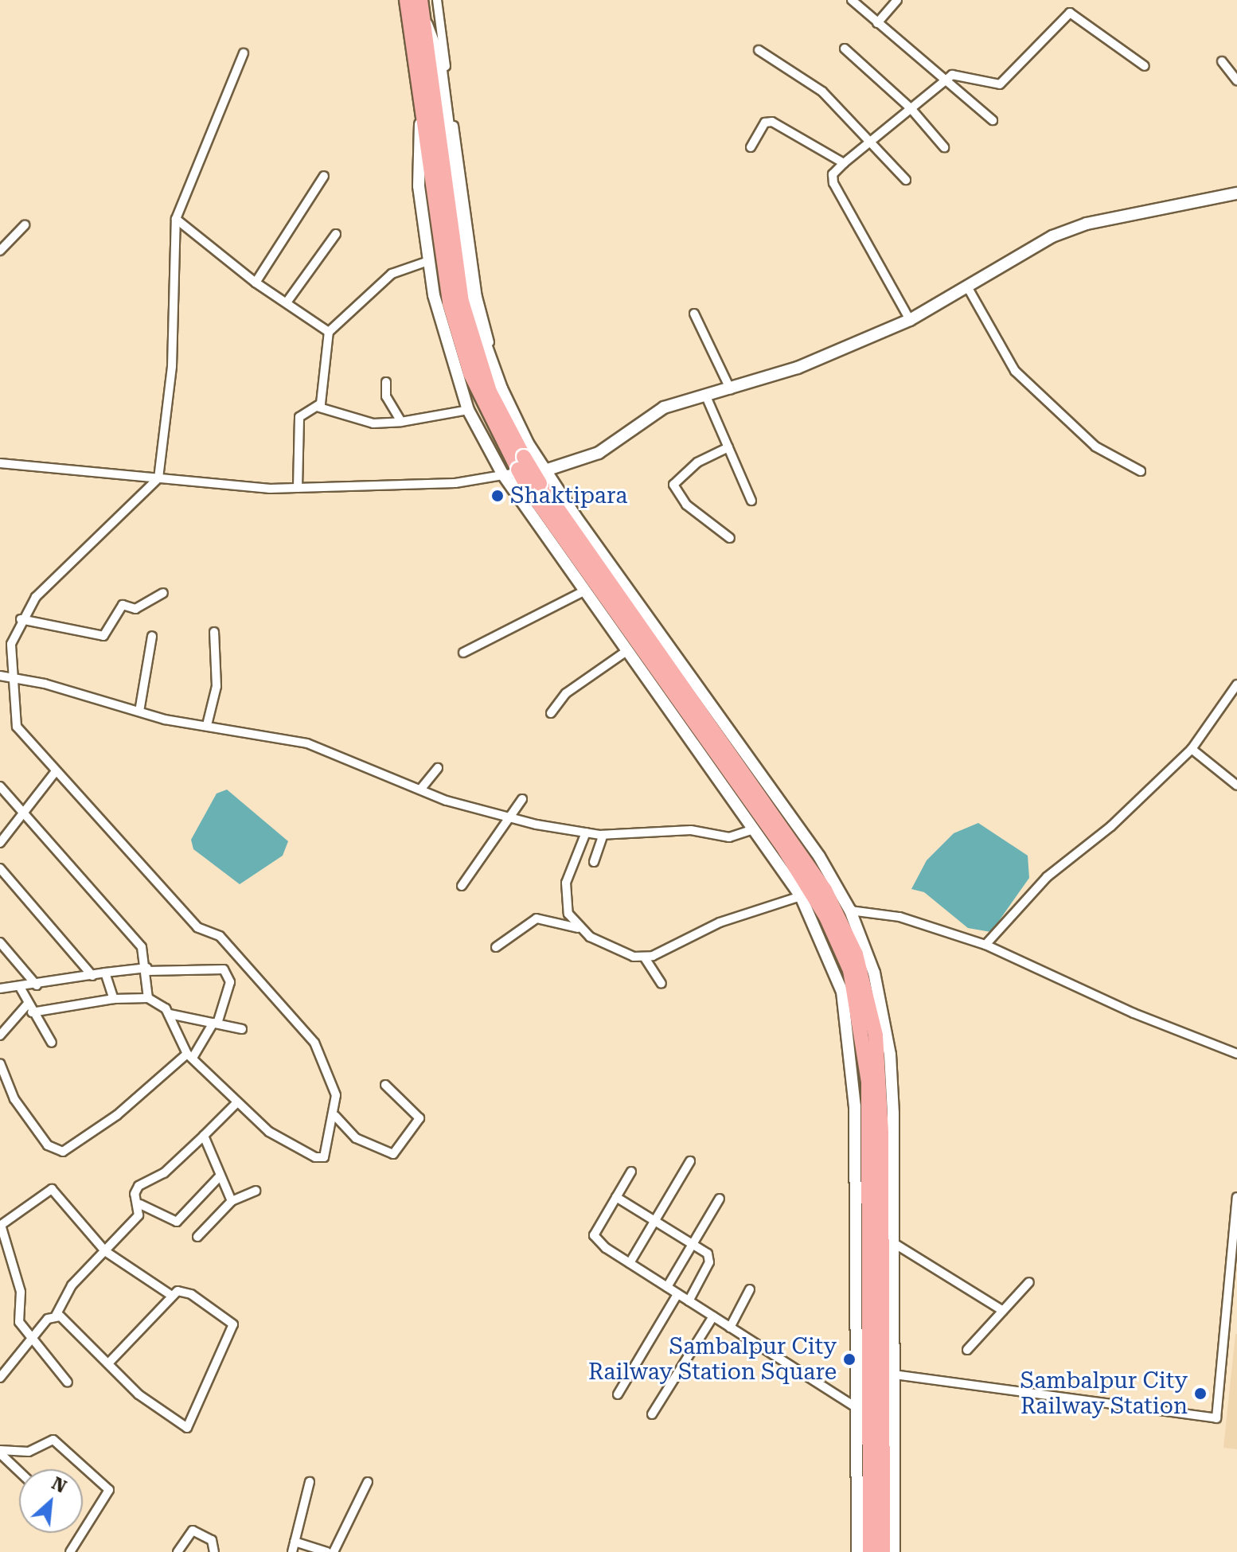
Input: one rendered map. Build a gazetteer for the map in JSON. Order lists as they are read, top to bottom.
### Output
{
  "places": ["Shaktipara", "Sambalpur City Railway Station Square", "Sambalpur City Railway Station"],
  "north": "top right"
}
